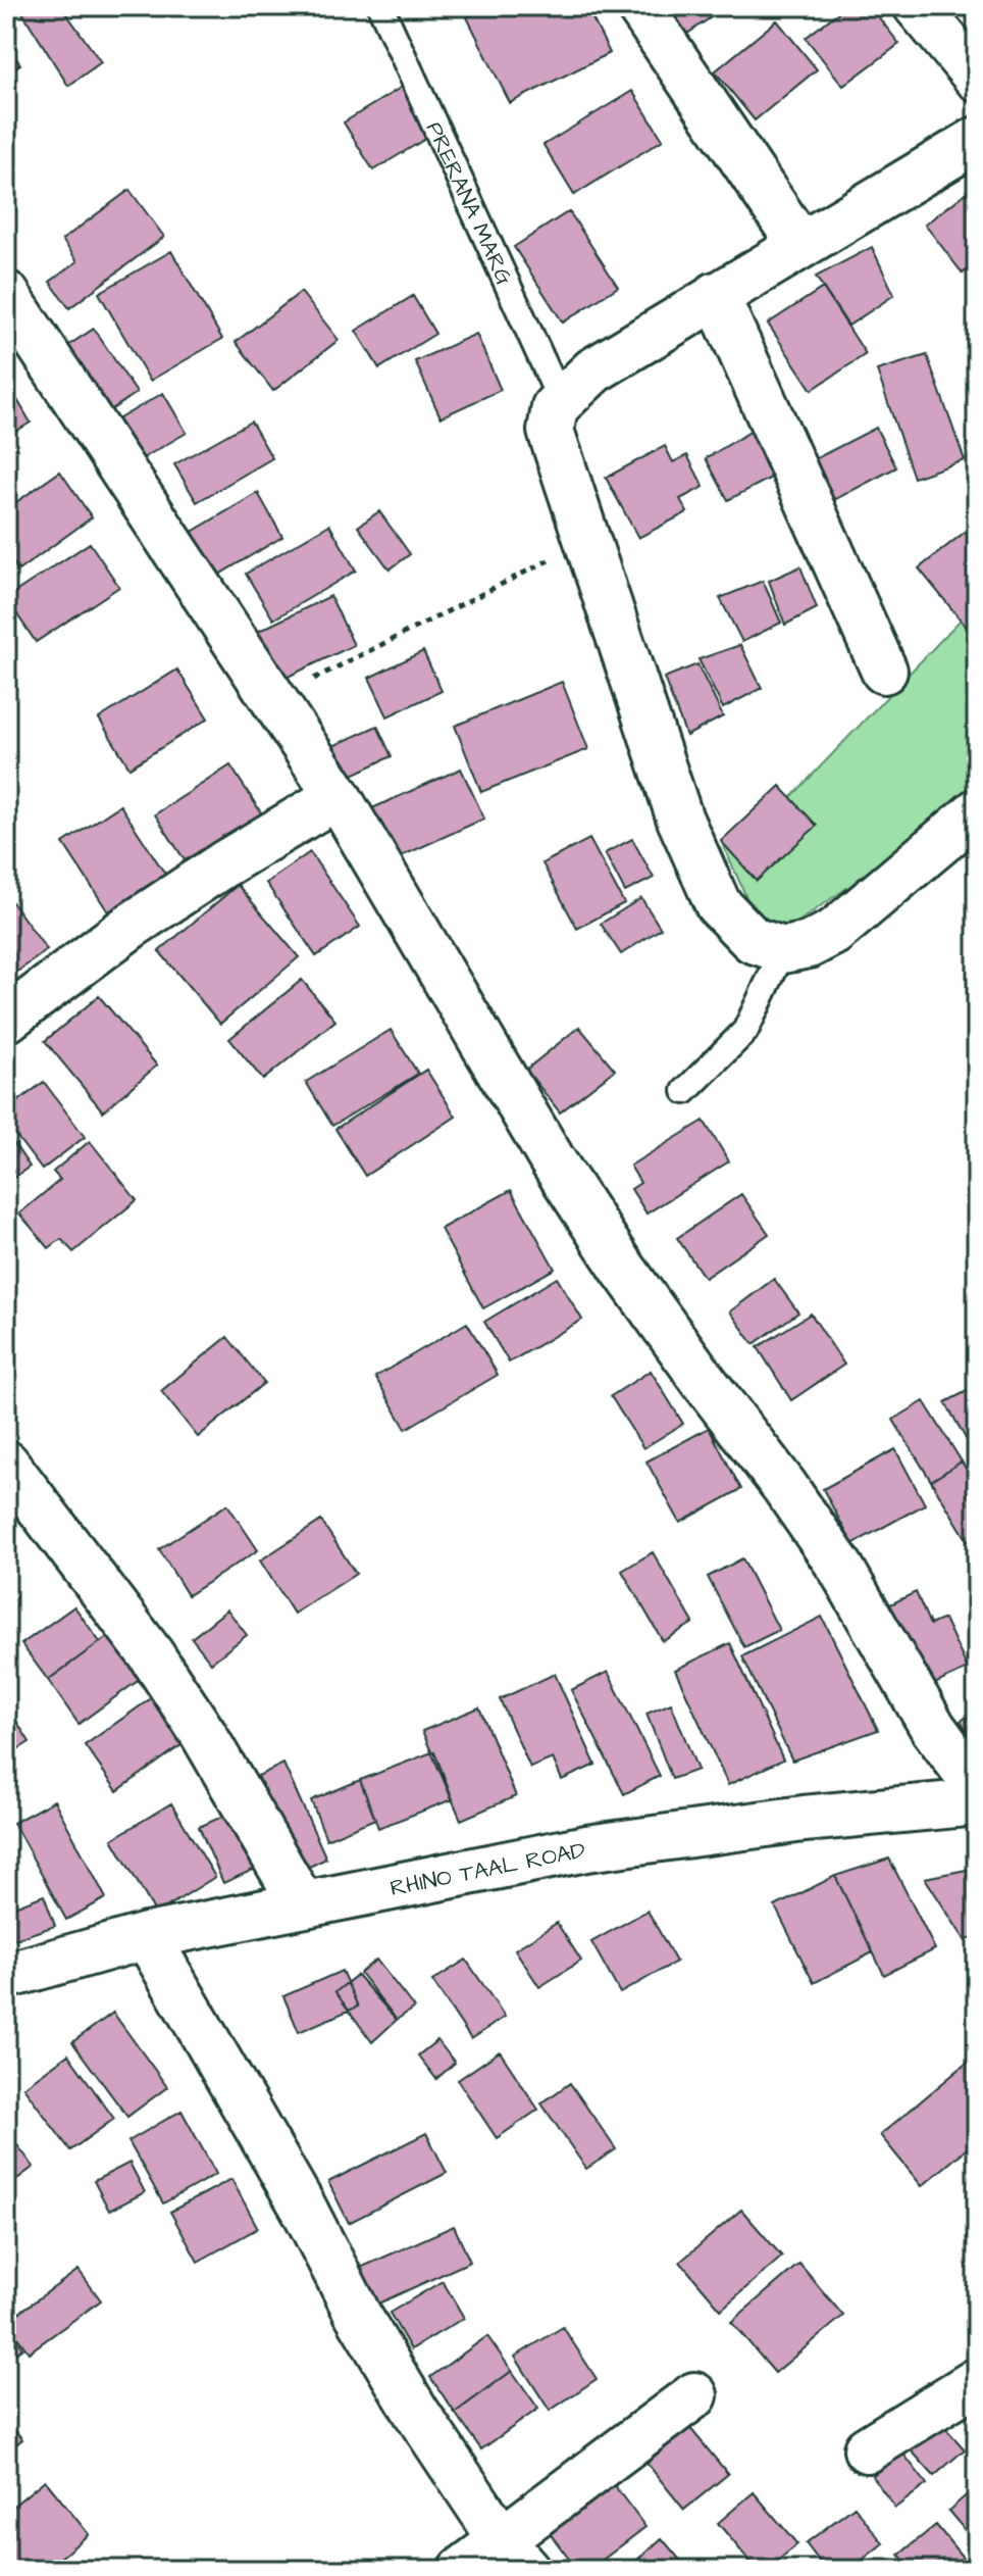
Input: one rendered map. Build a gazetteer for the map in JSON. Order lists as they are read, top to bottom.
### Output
{
  "streets": {
    "street": ["RHINO TAAL ROAD"],
    "lane": ["PRERANA MARG"]
  }
}
